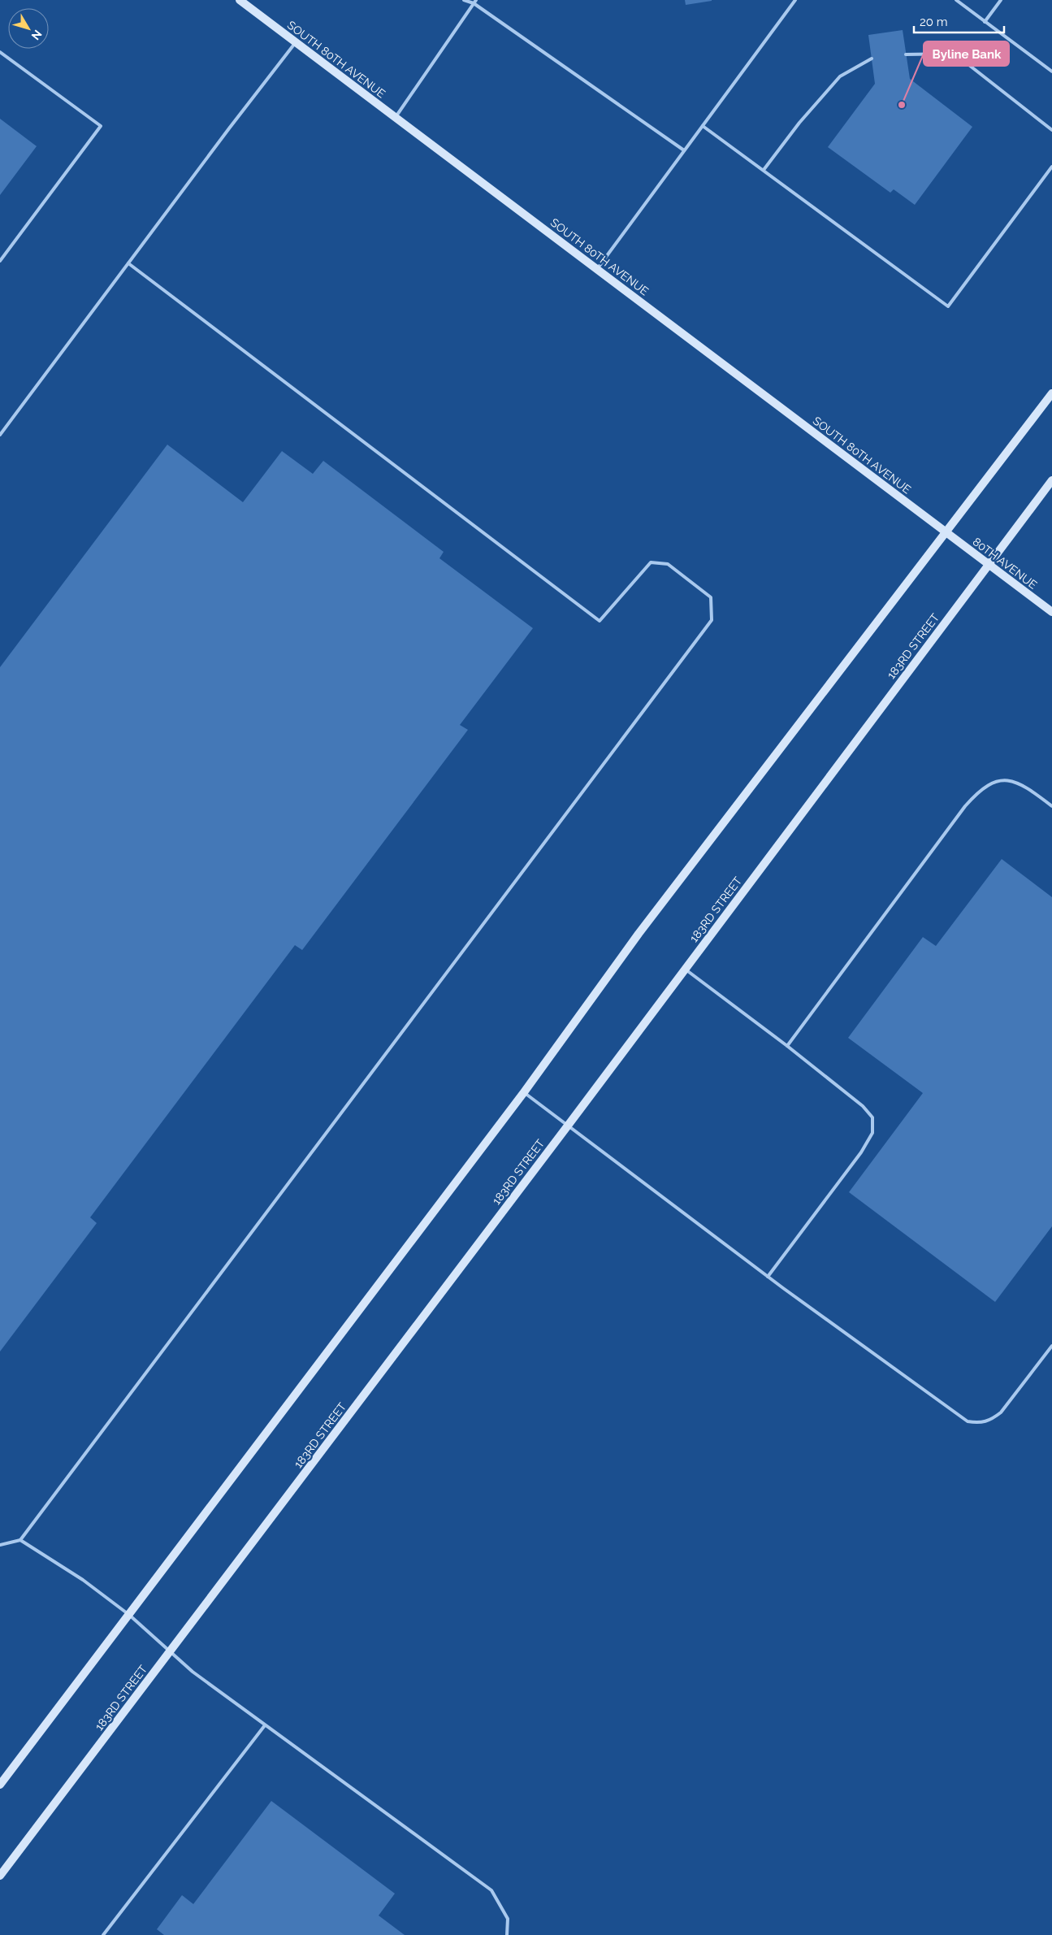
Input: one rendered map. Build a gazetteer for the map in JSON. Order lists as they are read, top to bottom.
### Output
{
  "streets": {
    "street": ["SOUTH 80TH AVENUE", "80TH AVENUE", "183RD STREET"]
  },
  "crossings": [
    ["SOUTH 80TH AVENUE", "80TH AVENUE"],
    ["80TH AVENUE", "183RD STREET"]
  ],
  "places": ["Byline Bank"],
  "scale_bar": "20 m",
  "north": "bottom right"
}
